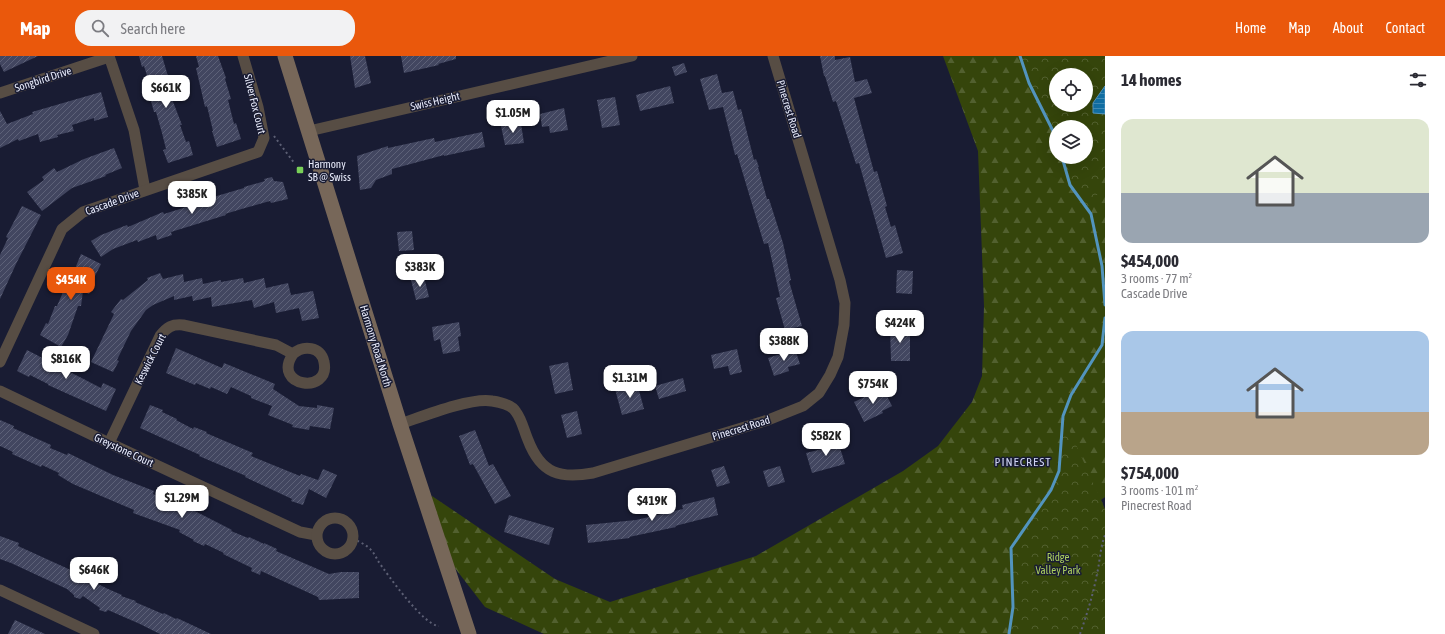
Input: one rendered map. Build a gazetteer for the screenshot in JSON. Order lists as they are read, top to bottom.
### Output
{
  "streets": {
    "main road": ["Harmony Road North"],
    "street": [
      "Songbird Drive",
      "Swiss Height",
      "Silver Fox Court",
      "Pinecrest Road",
      "Cascade Drive",
      "Keswick Court",
      "Greystone Court"
    ]
  },
  "crossings": [
    ["Swiss Height", "Harmony Road North"],
    ["Silver Fox Court", "Cascade Drive"],
    ["Pinecrest Road", "Harmony Road North"],
    ["Keswick Court", "Greystone Court"]
  ],
  "districts": ["PINECREST"],
  "parks": ["Ridge Valley Park"],
  "places": {
    "transit": ["Harmony SB @ Swiss"]
  },
  "page": {
    "header": "Map",
    "search": "Search here",
    "nav": [
      "Home",
      "Map",
      "About",
      "Contact"
    ],
    "heading": "14 homes",
    "price": [
      "$661K",
      "$1.05M",
      "$385K",
      "$383K",
      "$454K",
      "$424K",
      "$388K",
      "$816K",
      "$1.31M",
      "$754K",
      "$582K",
      "$1.29M",
      "$419K",
      "$646K"
    ],
    "list": [
      {
        "name": "$454,000",
        "note": "3 rooms · 77 m² · Cascade Drive"
      },
      {
        "name": "$754,000",
        "note": "3 rooms · 101 m² · Pinecrest Road"
      }
    ]
  }
}
